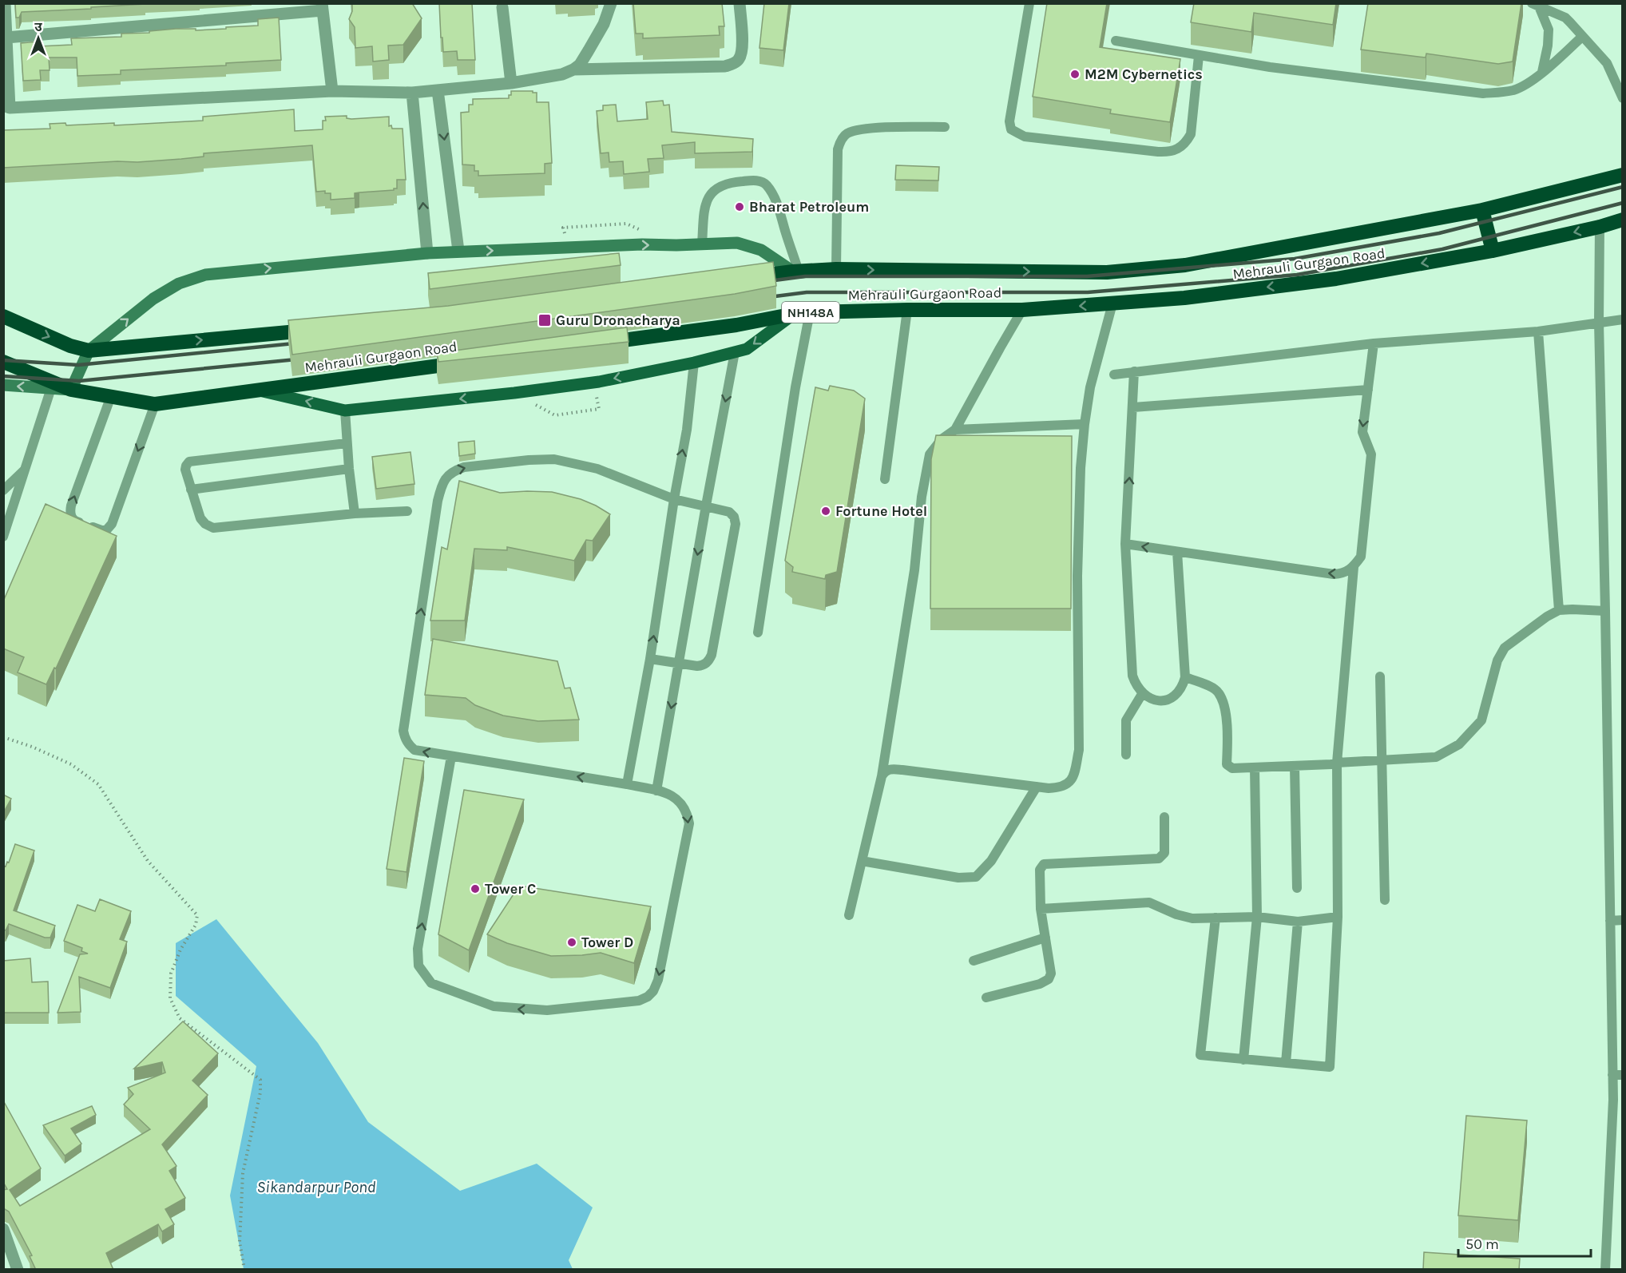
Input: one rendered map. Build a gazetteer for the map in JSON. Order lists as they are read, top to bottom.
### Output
{
  "streets": {
    "highway": ["Mehrauli Gurgaon Road", "NH148A"]
  },
  "water": ["Sikandarpur Pond"],
  "places": {
    "other": [
      "M2M Cybernetics",
      "Bharat Petroleum",
      "Fortune Hotel",
      "Tower C",
      "Tower D"
    ],
    "transit": ["Guru Dronacharya"]
  },
  "scale_bar": "50 m",
  "north": "top"
}
